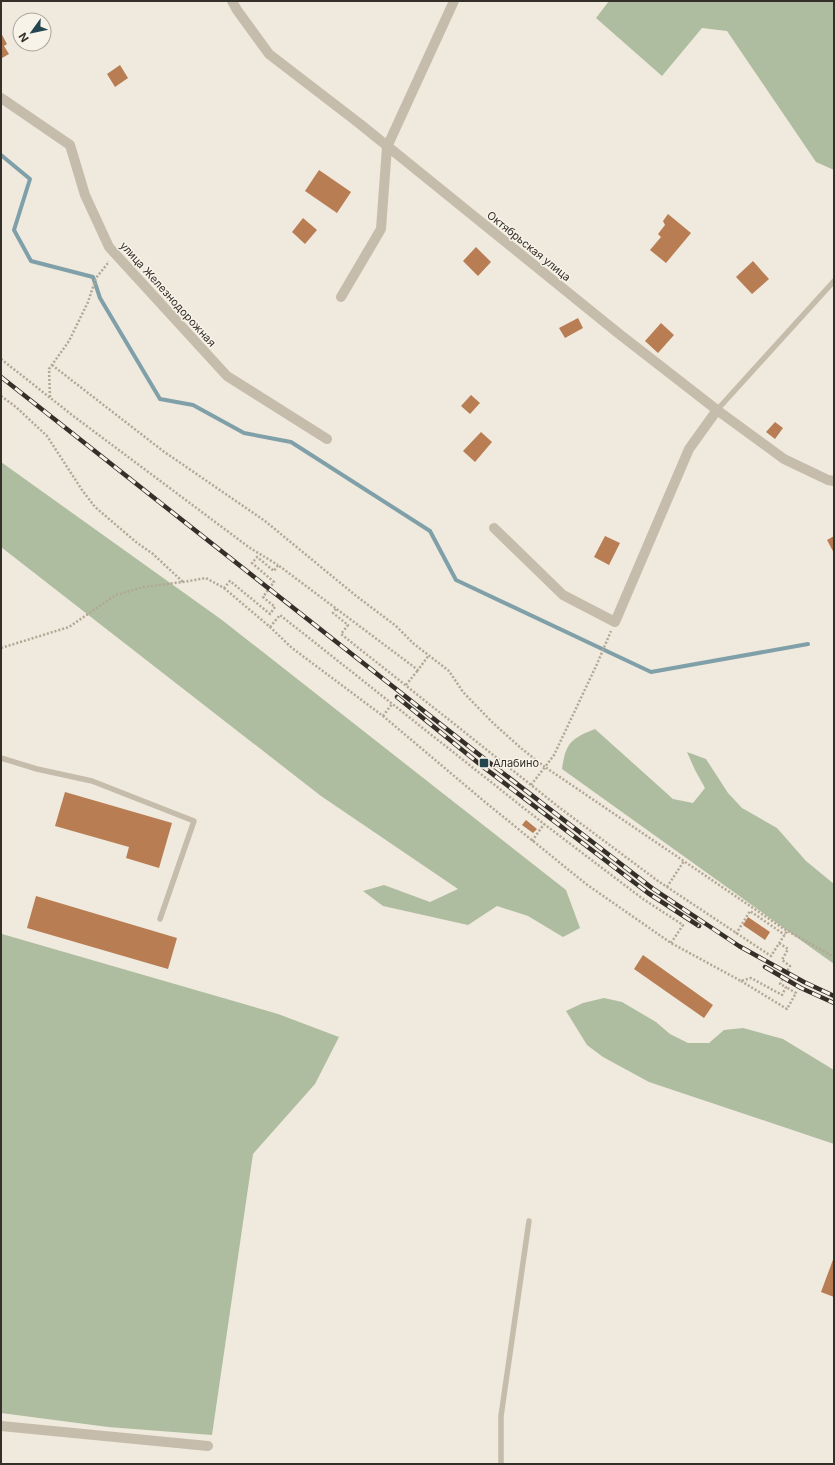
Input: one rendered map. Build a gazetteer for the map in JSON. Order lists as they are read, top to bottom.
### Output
{
  "streets": {
    "street": ["Октябрьская улица", "улица Железнодорожная"]
  },
  "places": {
    "transit": ["Алабино"]
  },
  "north": "bottom left"
}
